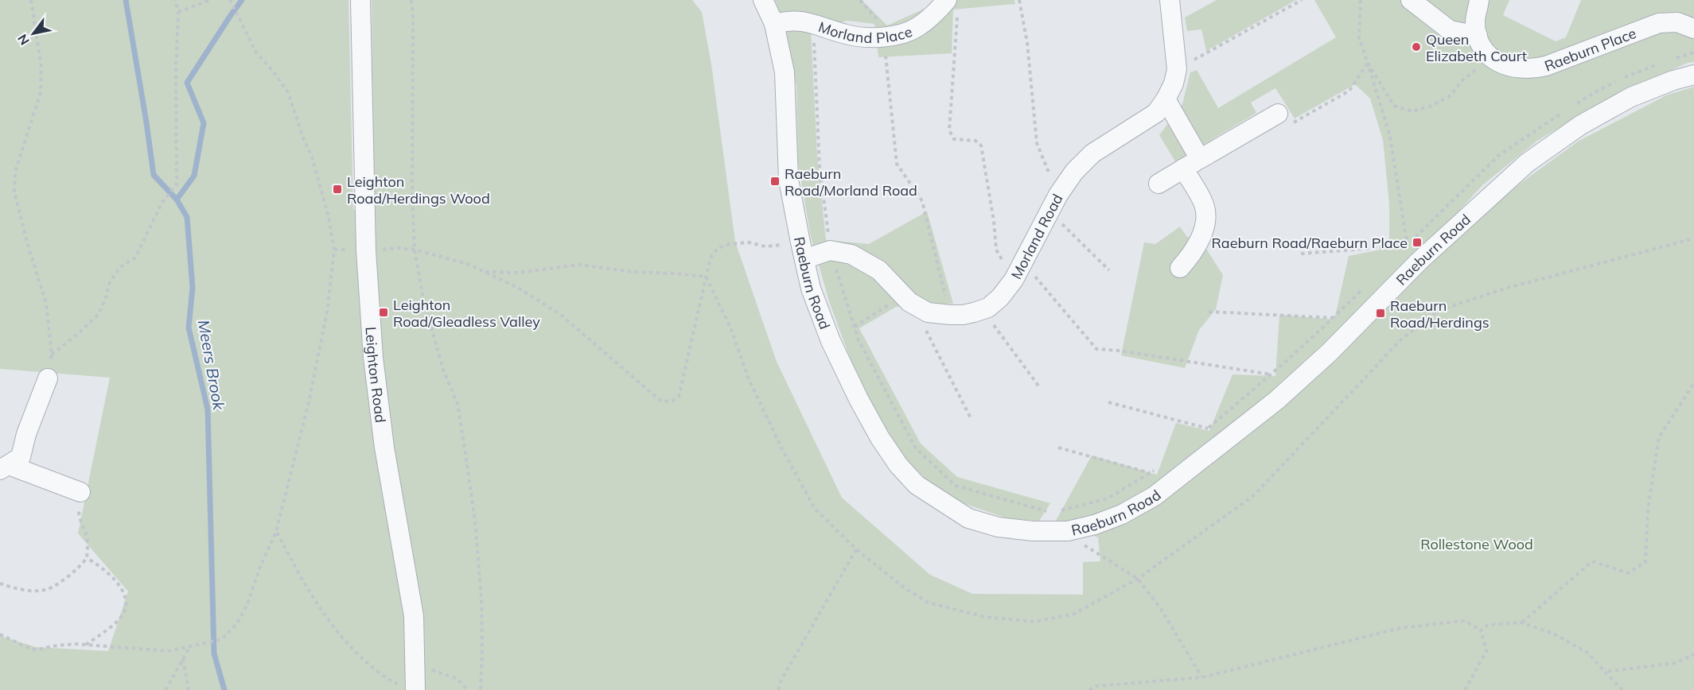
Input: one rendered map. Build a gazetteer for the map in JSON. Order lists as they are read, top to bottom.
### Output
{
  "streets": {
    "street": [
      "Morland Place",
      "Raeburn Place",
      "Morland Road",
      "Raeburn Road",
      "Leighton Road"
    ]
  },
  "crossings": [
    ["Morland Place", "Raeburn Road"]
  ],
  "water": ["Meers Brook"],
  "parks": ["Rollestone Wood"],
  "places": {
    "other": ["Queen Elizabeth Court"],
    "transit": [
      "Raeburn Road/Morland Road",
      "Leighton Road/Herdings Wood",
      "Raeburn Road/Raeburn Place",
      "Leighton Road/Gleadless Valley",
      "Raeburn Road/Herdings"
    ]
  },
  "north": "bottom left"
}
